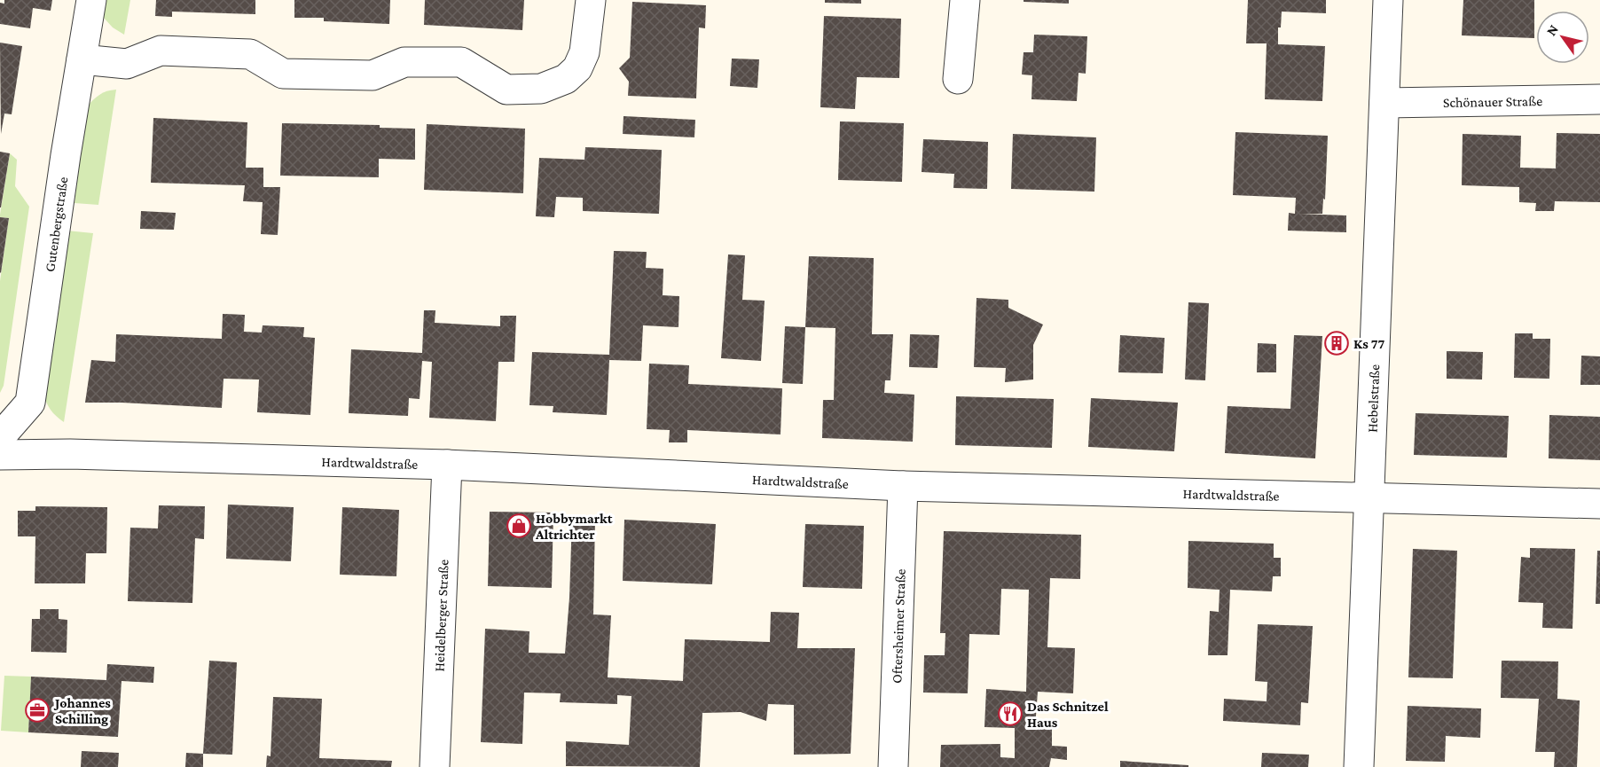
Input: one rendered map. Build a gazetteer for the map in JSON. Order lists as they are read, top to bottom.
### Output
{
  "streets": {
    "street": [
      "Schönauer Straße",
      "Gutenbergstraße",
      "Hebelstraße",
      "Hardtwaldstraße",
      "Heidelberger Straße",
      "Oftersheimer Straße"
    ]
  },
  "crossings": [
    ["Schönauer Straße", "Hebelstraße"],
    ["Hebelstraße", "Hardtwaldstraße"],
    ["Hardtwaldstraße", "Heidelberger Straße"],
    ["Hardtwaldstraße", "Oftersheimer Straße"]
  ],
  "places": {
    "building": ["Ks 77"],
    "shop": ["Hobbymarkt Altrichter"],
    "office": ["Johannes Schilling"],
    "restaurant": ["Das Schnitzel Haus"]
  },
  "north": "top left"
}
